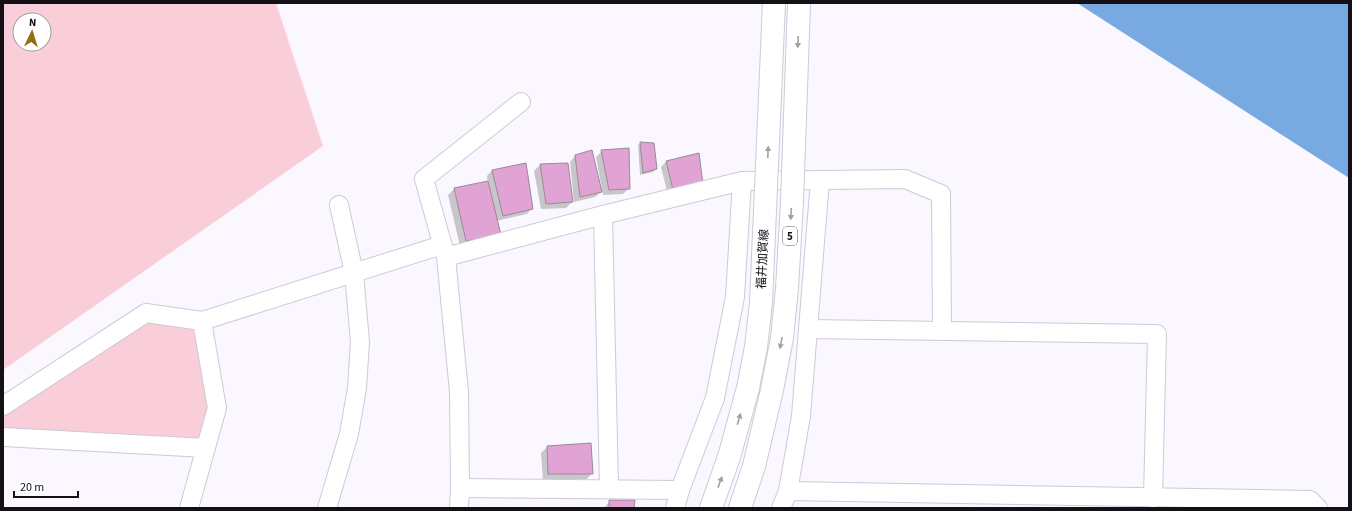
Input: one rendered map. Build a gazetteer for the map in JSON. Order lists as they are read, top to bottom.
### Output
{
  "streets": {
    "main road": ["5", "福井加賀線"]
  },
  "scale_bar": "20 m",
  "north": "top"
}
